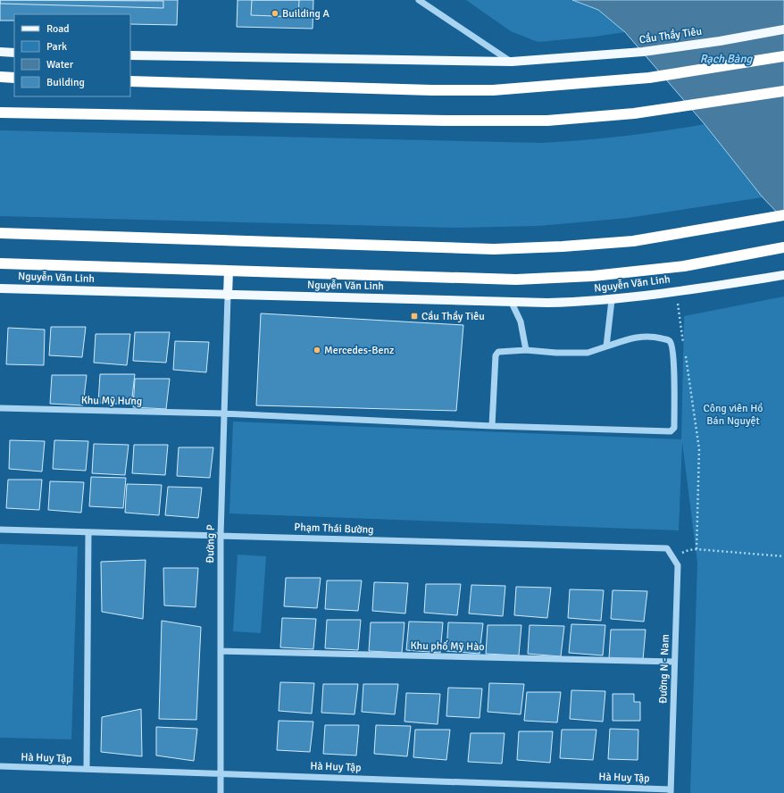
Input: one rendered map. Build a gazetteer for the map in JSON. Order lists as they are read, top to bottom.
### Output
{
  "streets": {
    "highway": ["Nguyễn Văn Linh"],
    "main road": ["Cầu Thầy Tiêu"],
    "street": [
      "Khu Mỹ Hưng",
      "Phạm Thái Bường",
      "Đường P",
      "Khu phố Mỹ Hào",
      "Đường N - Nam",
      "Hà Huy Tập"
    ]
  },
  "crossings": [
    ["Nguyễn Văn Linh", "Đường P"],
    ["Khu Mỹ Hưng", "Đường P"],
    ["Phạm Thái Bường", "Đường P"],
    ["Phạm Thái Bường", "Đường N - Nam"],
    ["Đường P", "Khu phố Mỹ Hào"],
    ["Đường P", "Hà Huy Tập"],
    ["Khu phố Mỹ Hào", "Đường N - Nam"],
    ["Đường N - Nam", "Hà Huy Tập"]
  ],
  "water": ["Rạch Bàng"],
  "parks": ["Công viên Hồ Bán Nguyệt"],
  "places": {
    "other": ["Building A", "Mercedes-Benz"],
    "transit": ["Cầu Thầy Tiêu"]
  },
  "legend": [
    "Road",
    "Park",
    "Water",
    "Building"
  ]
}
